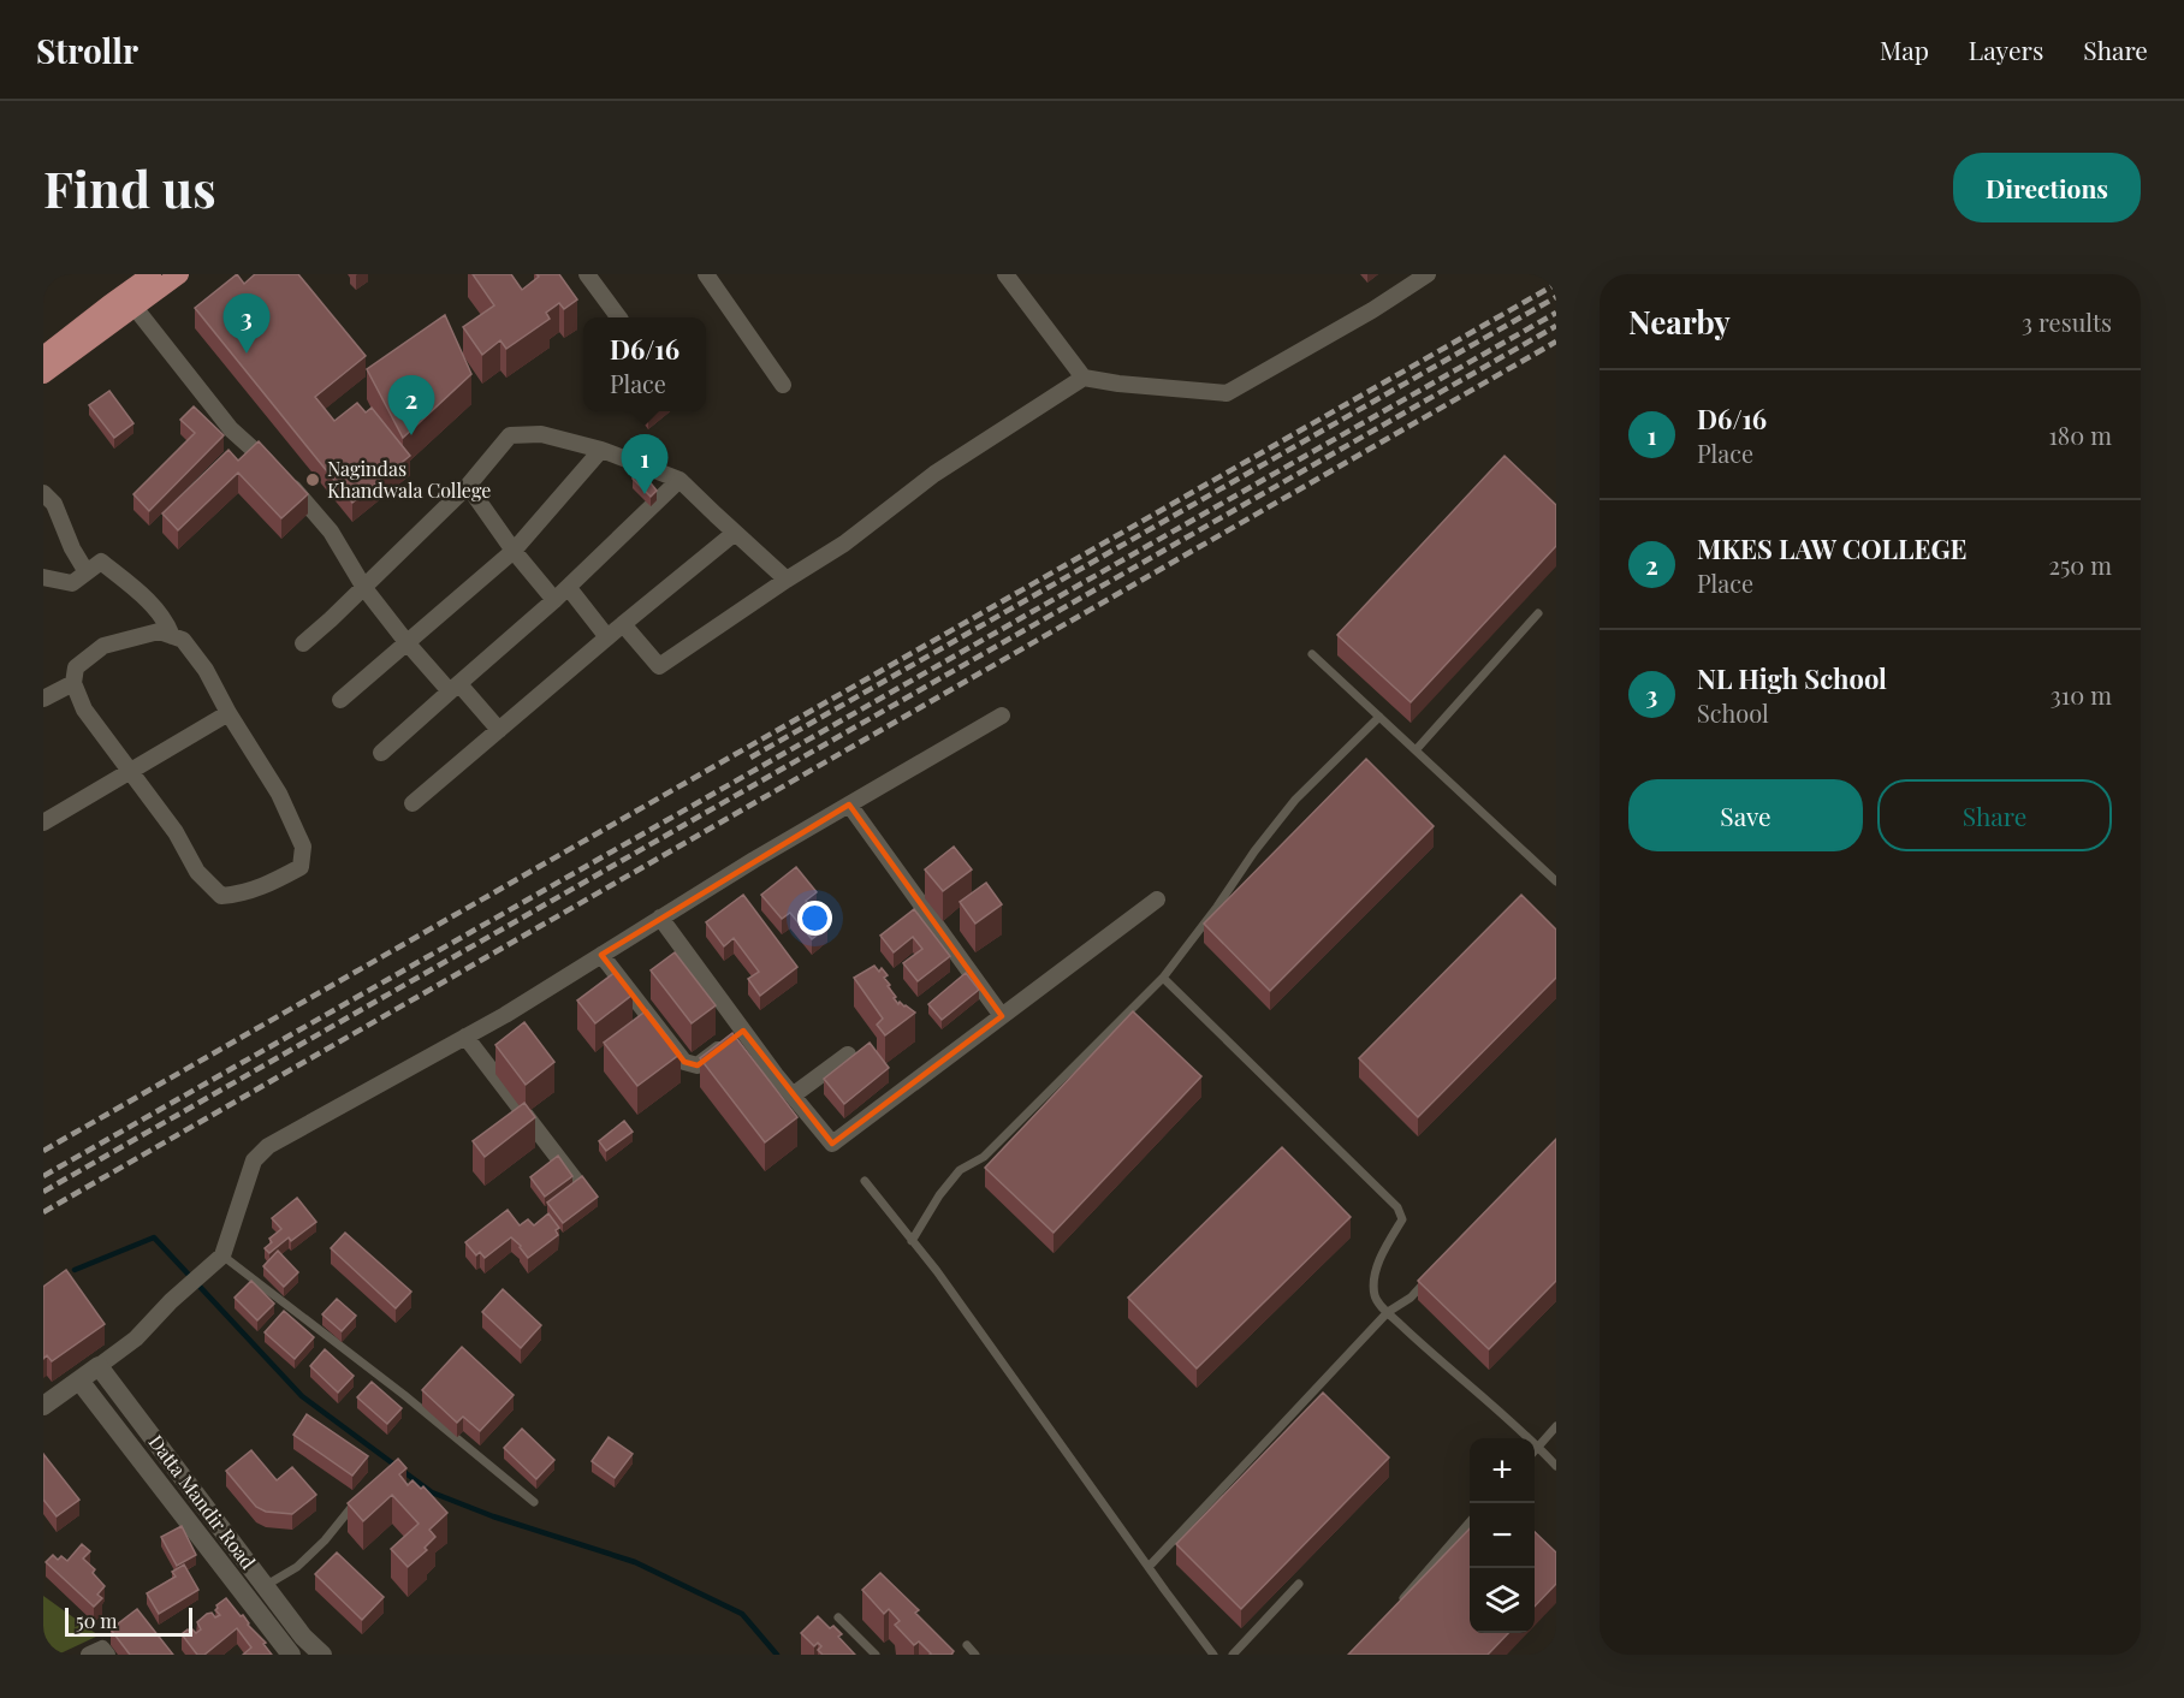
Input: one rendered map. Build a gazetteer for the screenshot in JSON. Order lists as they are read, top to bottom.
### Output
{
  "streets": {
    "main road": ["Datta Mandir Road"]
  },
  "places": ["Nagindas Khandwala College"],
  "scale_bar": "50 m",
  "page": {
    "header": "Strollr",
    "nav": ["Map", "Layers", "Share"],
    "buttons": [
      "Directions",
      ["Save", "Share"]
    ],
    "title": "Find us",
    "heading": ["Nearby", "3 results"],
    "pins": ["3", "2", "1"],
    "popup": ["D6/16", "Place"],
    "list": [
      {
        "mark": "1",
        "name": "D6/16",
        "note": "Place",
        "value": "180 m"
      },
      {
        "mark": "2",
        "name": "MKES LAW COLLEGE",
        "note": "Place",
        "value": "250 m"
      },
      {
        "mark": "3",
        "name": "NL High School",
        "note": "School",
        "value": "310 m"
      }
    ],
    "map_buttons": ["+", "−"],
    "scale": "50 m"
  }
}
